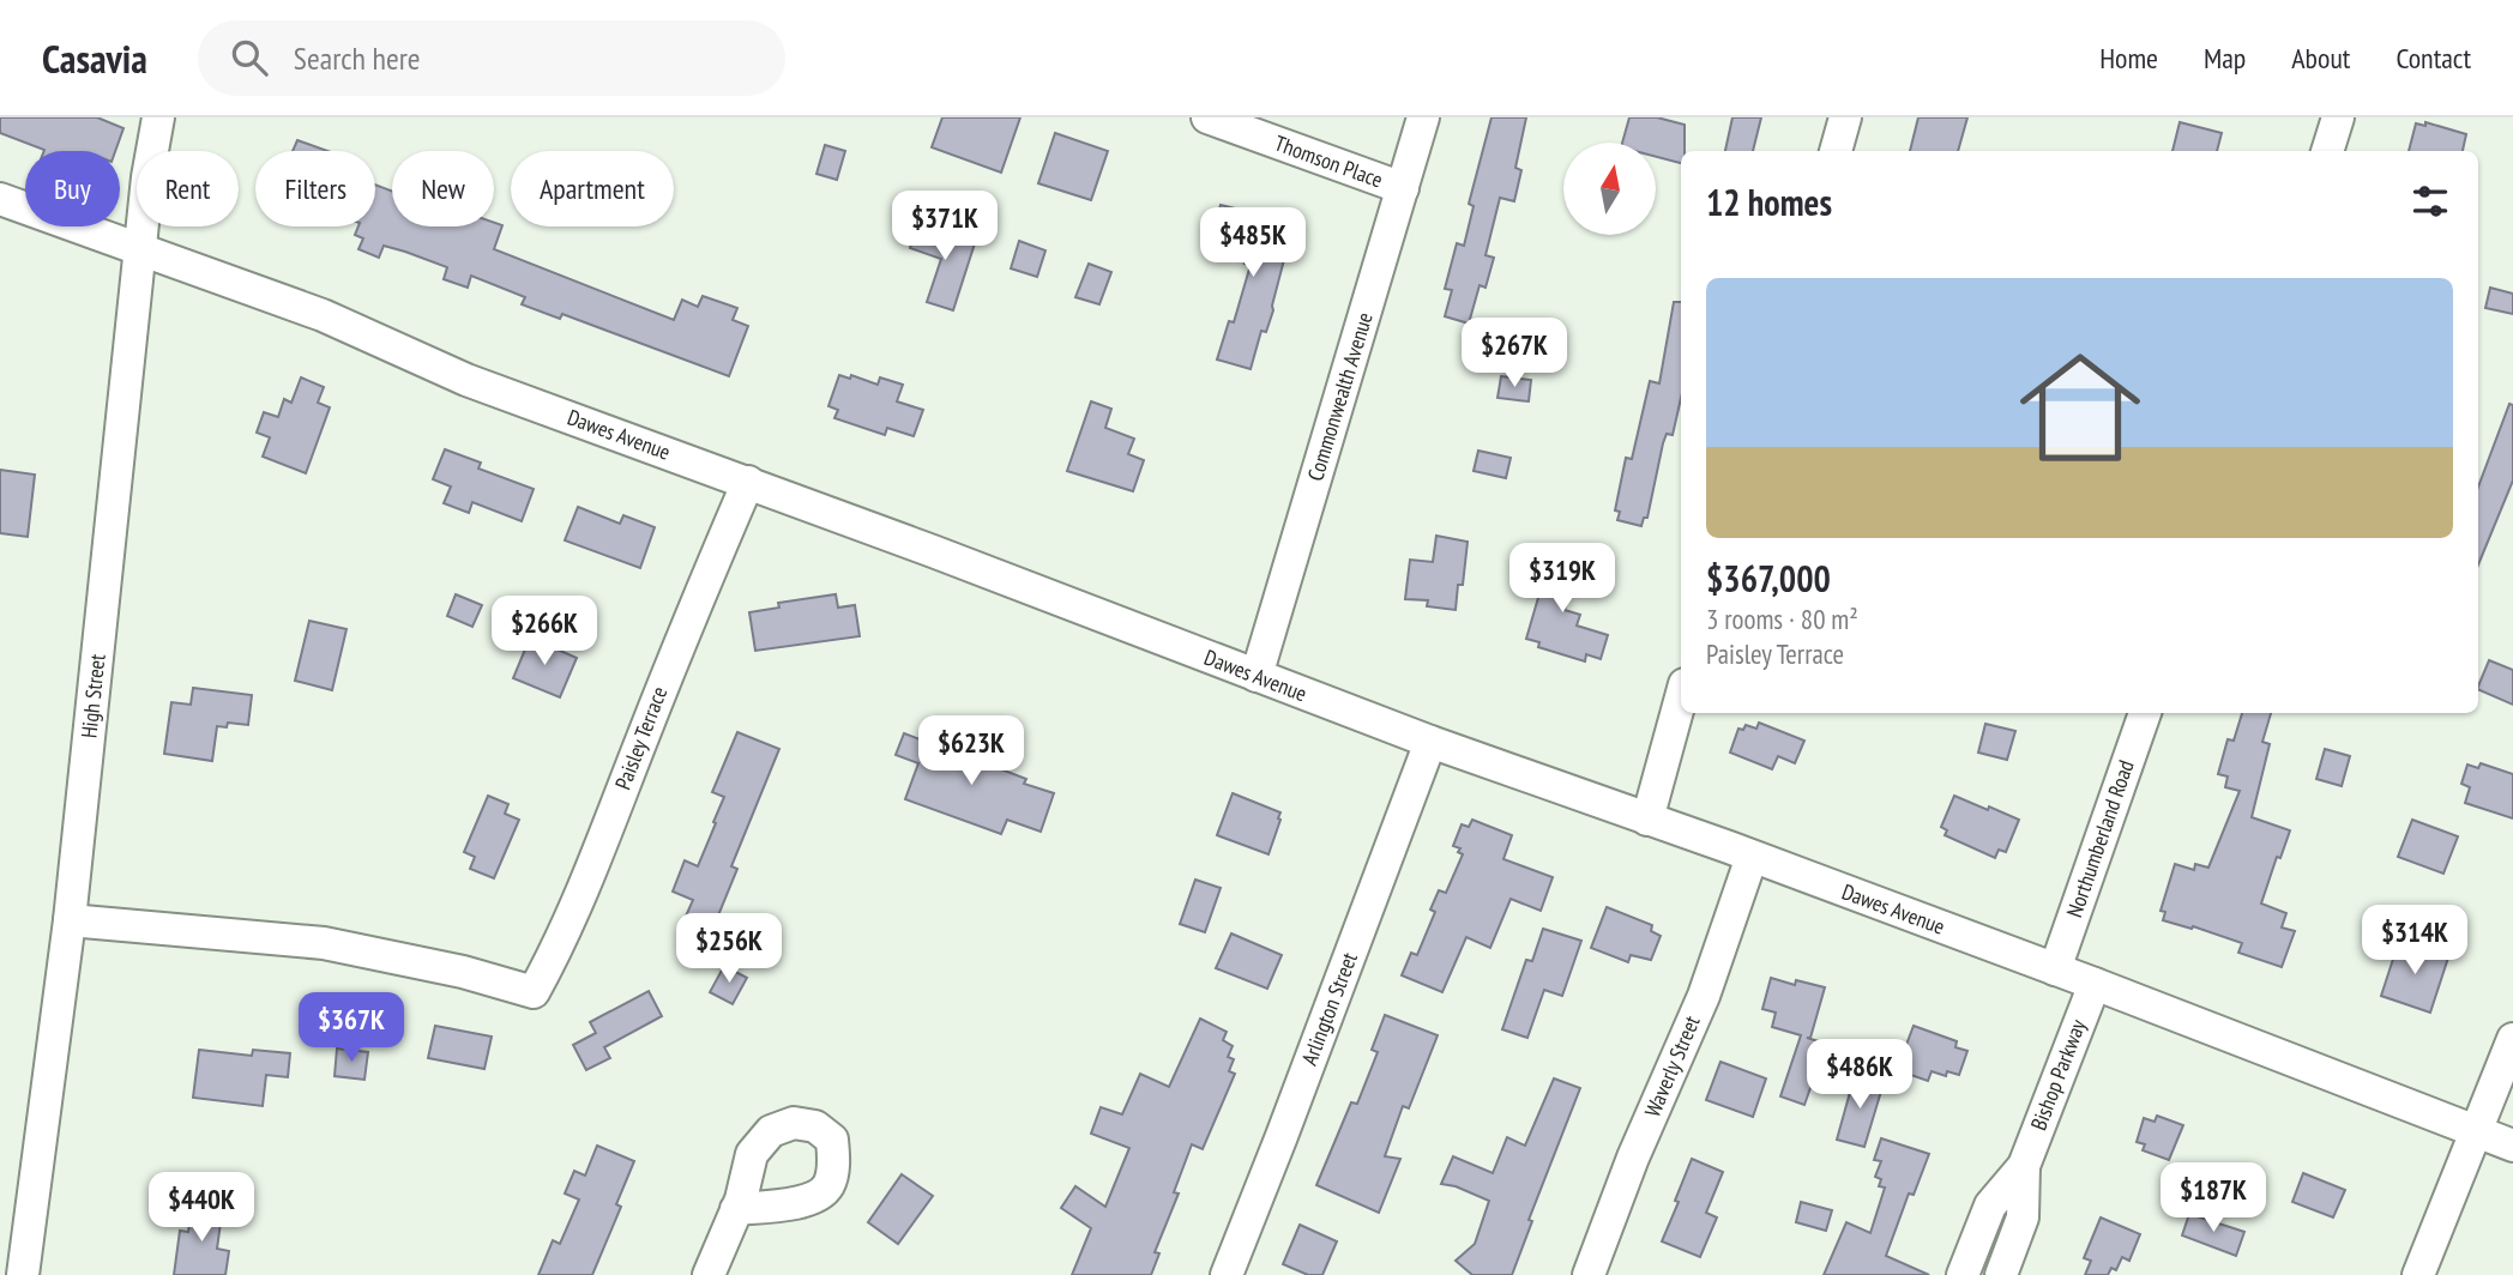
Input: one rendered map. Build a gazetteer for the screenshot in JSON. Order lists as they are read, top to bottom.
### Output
{
  "streets": {
    "street": [
      "Thomson Place",
      "Commonwealth Avenue",
      "Dawes Avenue",
      "High Street",
      "Paisley Terrace",
      "Northumberland Road",
      "Arlington Street",
      "Waverly Street",
      "Bishop Parkway"
    ]
  },
  "crossings": [
    ["Thomson Place", "Commonwealth Avenue"],
    ["Commonwealth Avenue", "Dawes Avenue"],
    ["Dawes Avenue", "High Street"],
    ["Dawes Avenue", "Paisley Terrace"],
    ["Dawes Avenue", "Northumberland Road"],
    ["Dawes Avenue", "Arlington Street"],
    ["Dawes Avenue", "Waverly Street"],
    ["Dawes Avenue", "Bishop Parkway"],
    ["High Street", "Paisley Terrace"]
  ],
  "north": "top",
  "page": {
    "header": "Casavia",
    "search": "Search here",
    "nav": [
      "Home",
      "Map",
      "About",
      "Contact"
    ],
    "chip": [
      "Buy",
      "Rent",
      "Filters",
      "New",
      "Apartment"
    ],
    "heading": "12 homes",
    "price": [
      "$371K",
      "$485K",
      "$267K",
      "$319K",
      "$266K",
      "$623K",
      "$314K",
      "$256K",
      "$367K",
      "$486K",
      "$187K",
      "$440K"
    ],
    "list": [
      {
        "name": "$367,000",
        "note": "3 rooms · 80 m² · Paisley Terrace"
      }
    ]
  }
}
